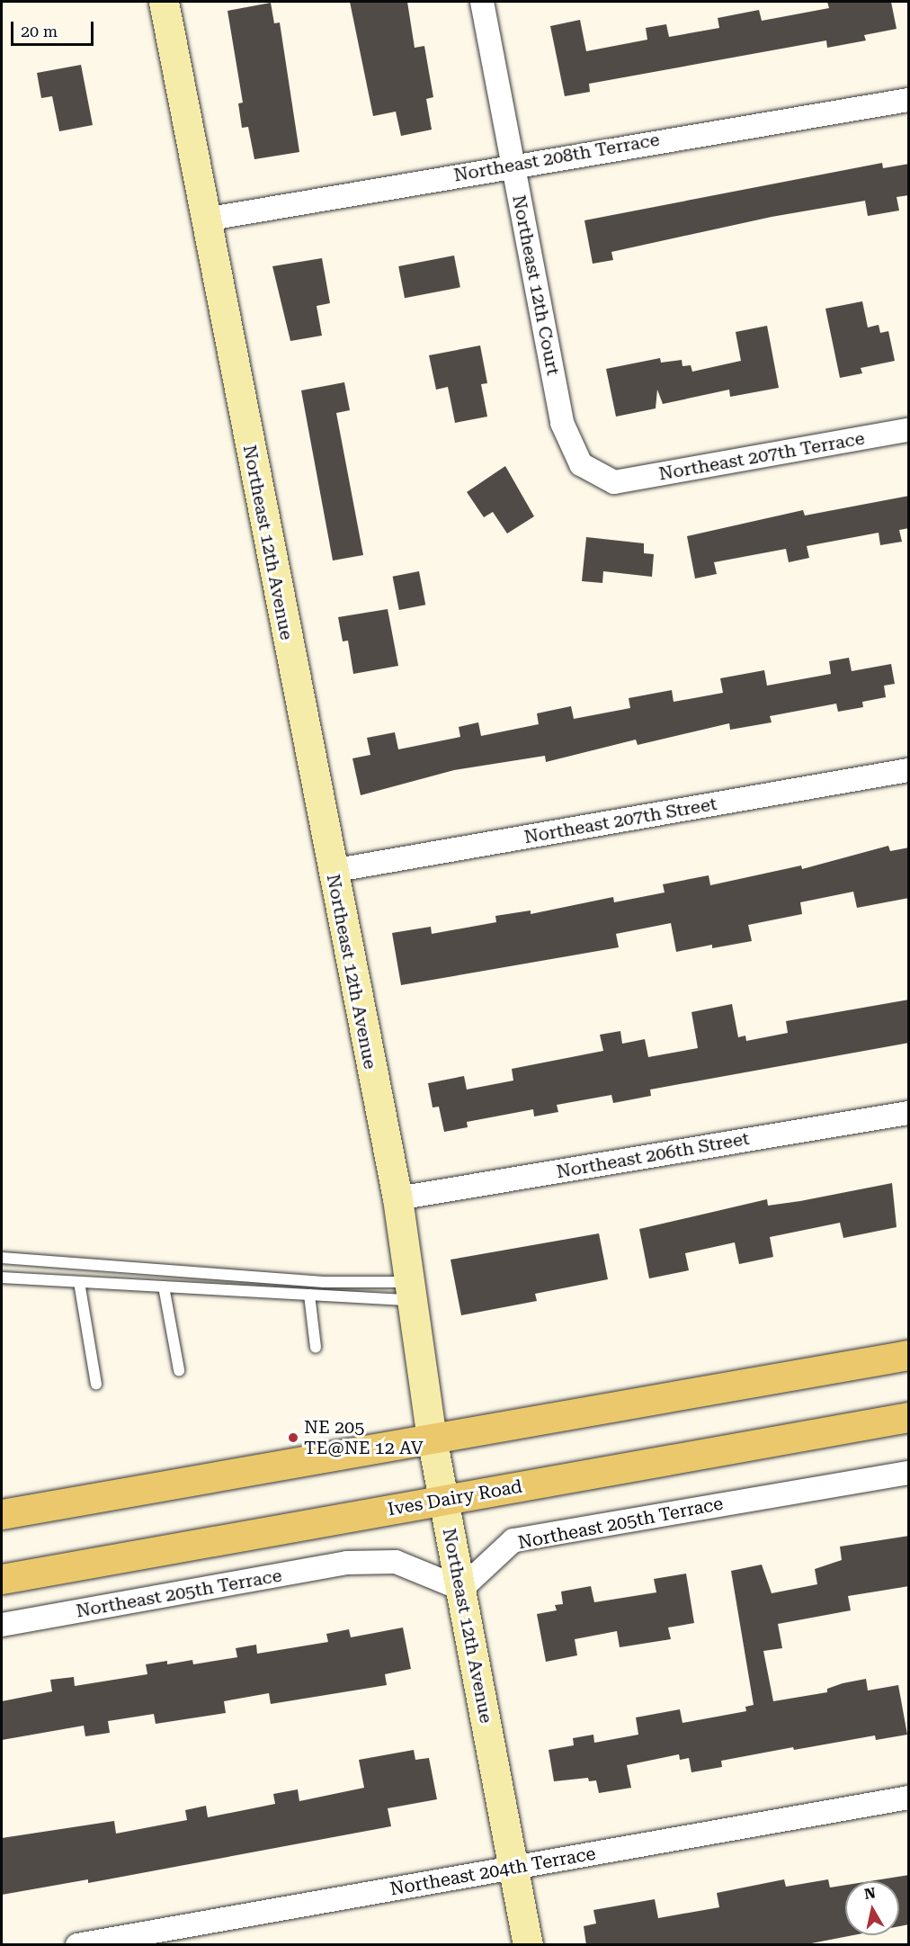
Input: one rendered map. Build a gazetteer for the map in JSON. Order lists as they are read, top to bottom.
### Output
{
  "streets": {
    "main road": ["Ives Dairy Road"],
    "street": [
      "Northeast 208th Terrace",
      "Northeast 12th Court",
      "Northeast 207th Terrace",
      "Northeast 12th Avenue",
      "Northeast 207th Street",
      "Northeast 206th Street",
      "Northeast 205th Terrace",
      "Northeast 204th Terrace"
    ]
  },
  "crossings": [
    ["Northeast 208th Terrace", "Northeast 12th Court"],
    ["Northeast 208th Terrace", "Northeast 12th Avenue"],
    ["Northeast 12th Court", "Northeast 207th Terrace"],
    ["Northeast 12th Avenue", "Northeast 207th Street"],
    ["Northeast 12th Avenue", "Northeast 206th Street"],
    ["Northeast 12th Avenue", "Ives Dairy Road"],
    ["Northeast 12th Avenue", "Northeast 205th Terrace"],
    ["Northeast 12th Avenue", "Northeast 204th Terrace"]
  ],
  "places": ["NE 205 TE@NE 12 AV"],
  "scale_bar": "20 m",
  "north": "top"
}
